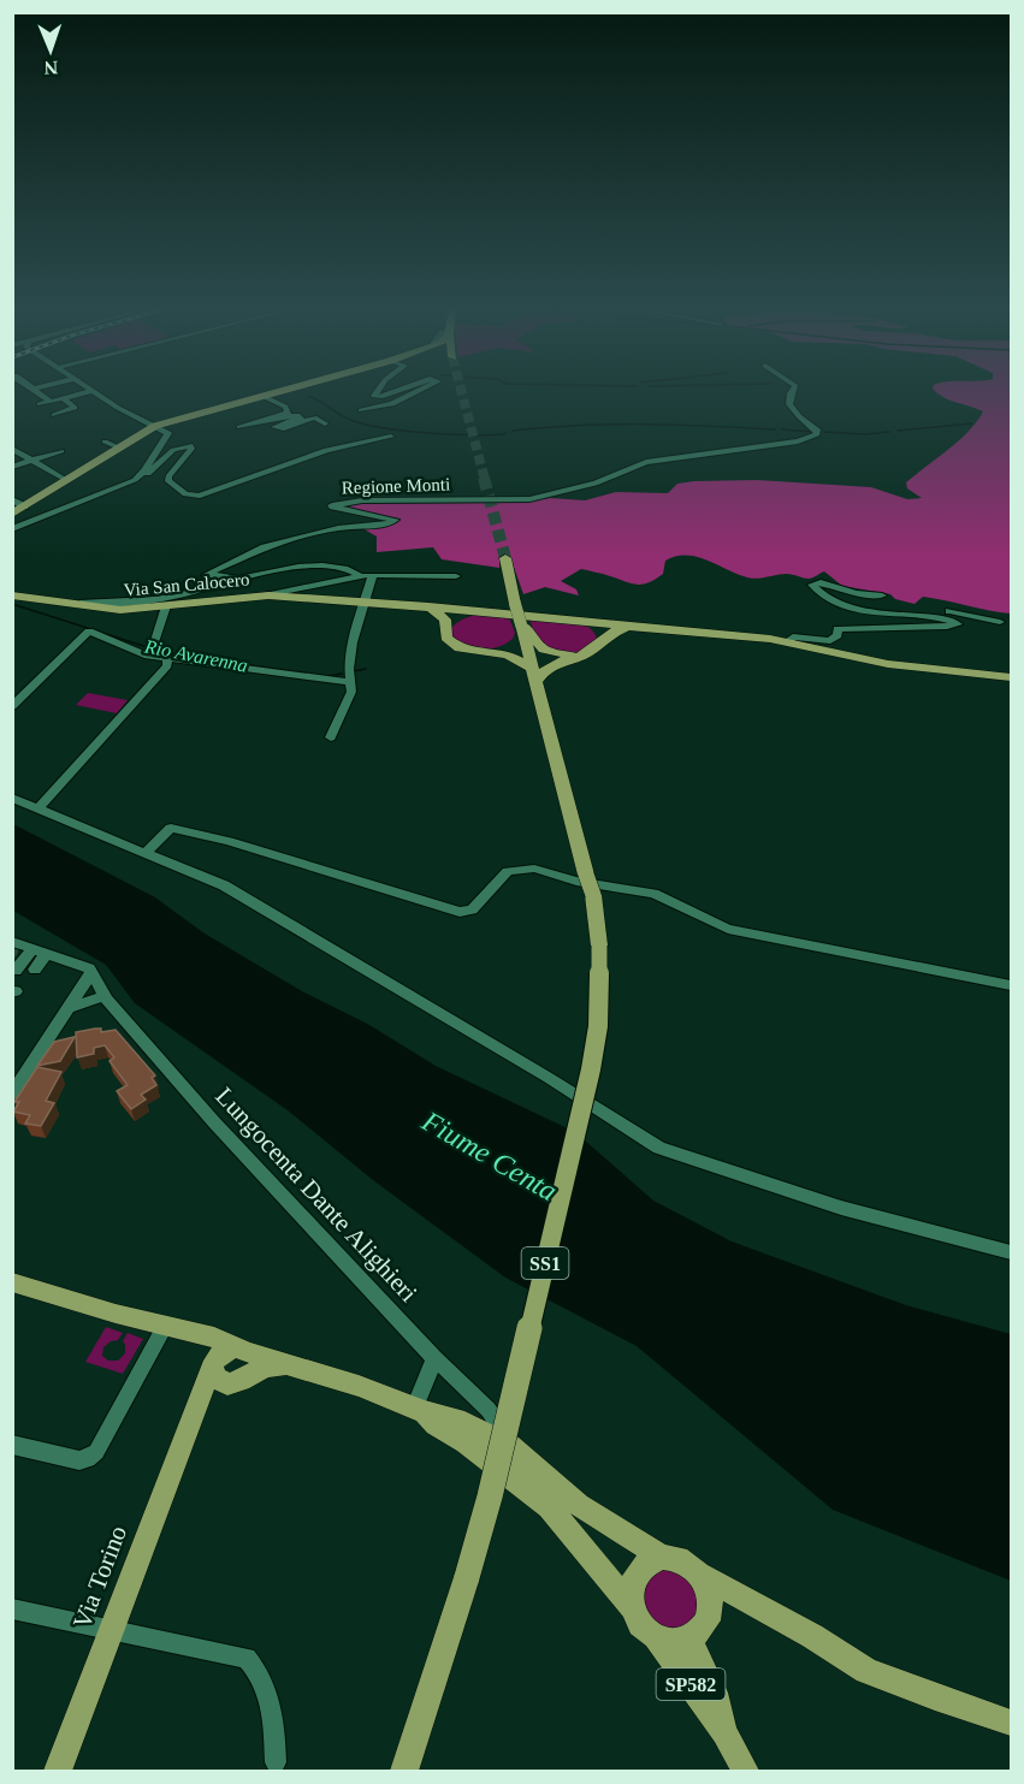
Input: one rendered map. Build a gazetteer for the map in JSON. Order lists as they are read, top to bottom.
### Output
{
  "streets": {
    "main road": [
      "Via San Calocero",
      "SS1",
      "Via Torino",
      "SP582"
    ],
    "street": ["Regione Monti", "Lungocenta Dante Alighieri"]
  },
  "water": ["Rio Avarenna", "Fiume Centa"],
  "north": "bottom"
}
